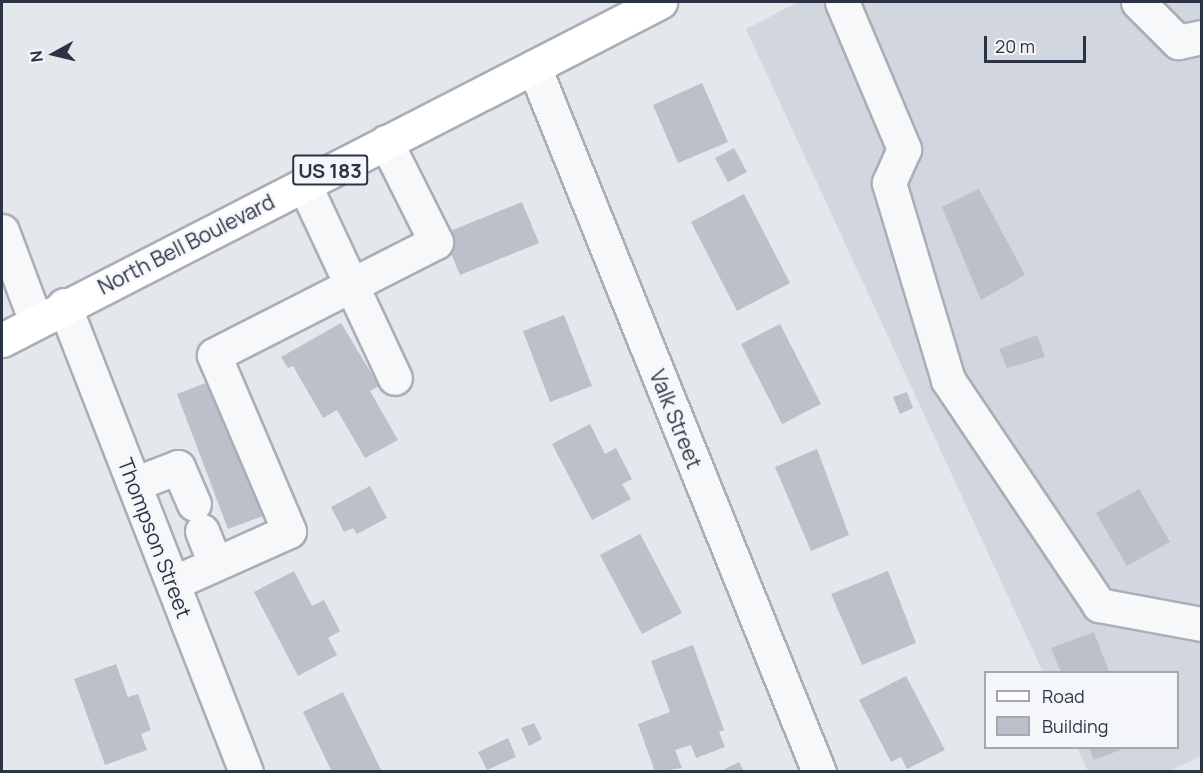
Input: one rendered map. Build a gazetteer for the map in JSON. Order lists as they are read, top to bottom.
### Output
{
  "streets": {
    "main road": ["US 183", "North Bell Boulevard"],
    "street": ["Valk Street", "Thompson Street"]
  },
  "crossings": [
    ["North Bell Boulevard", "Valk Street"],
    ["North Bell Boulevard", "Thompson Street"]
  ],
  "legend": ["Road", "Building"],
  "scale_bar": "20 m",
  "north": "left"
}
